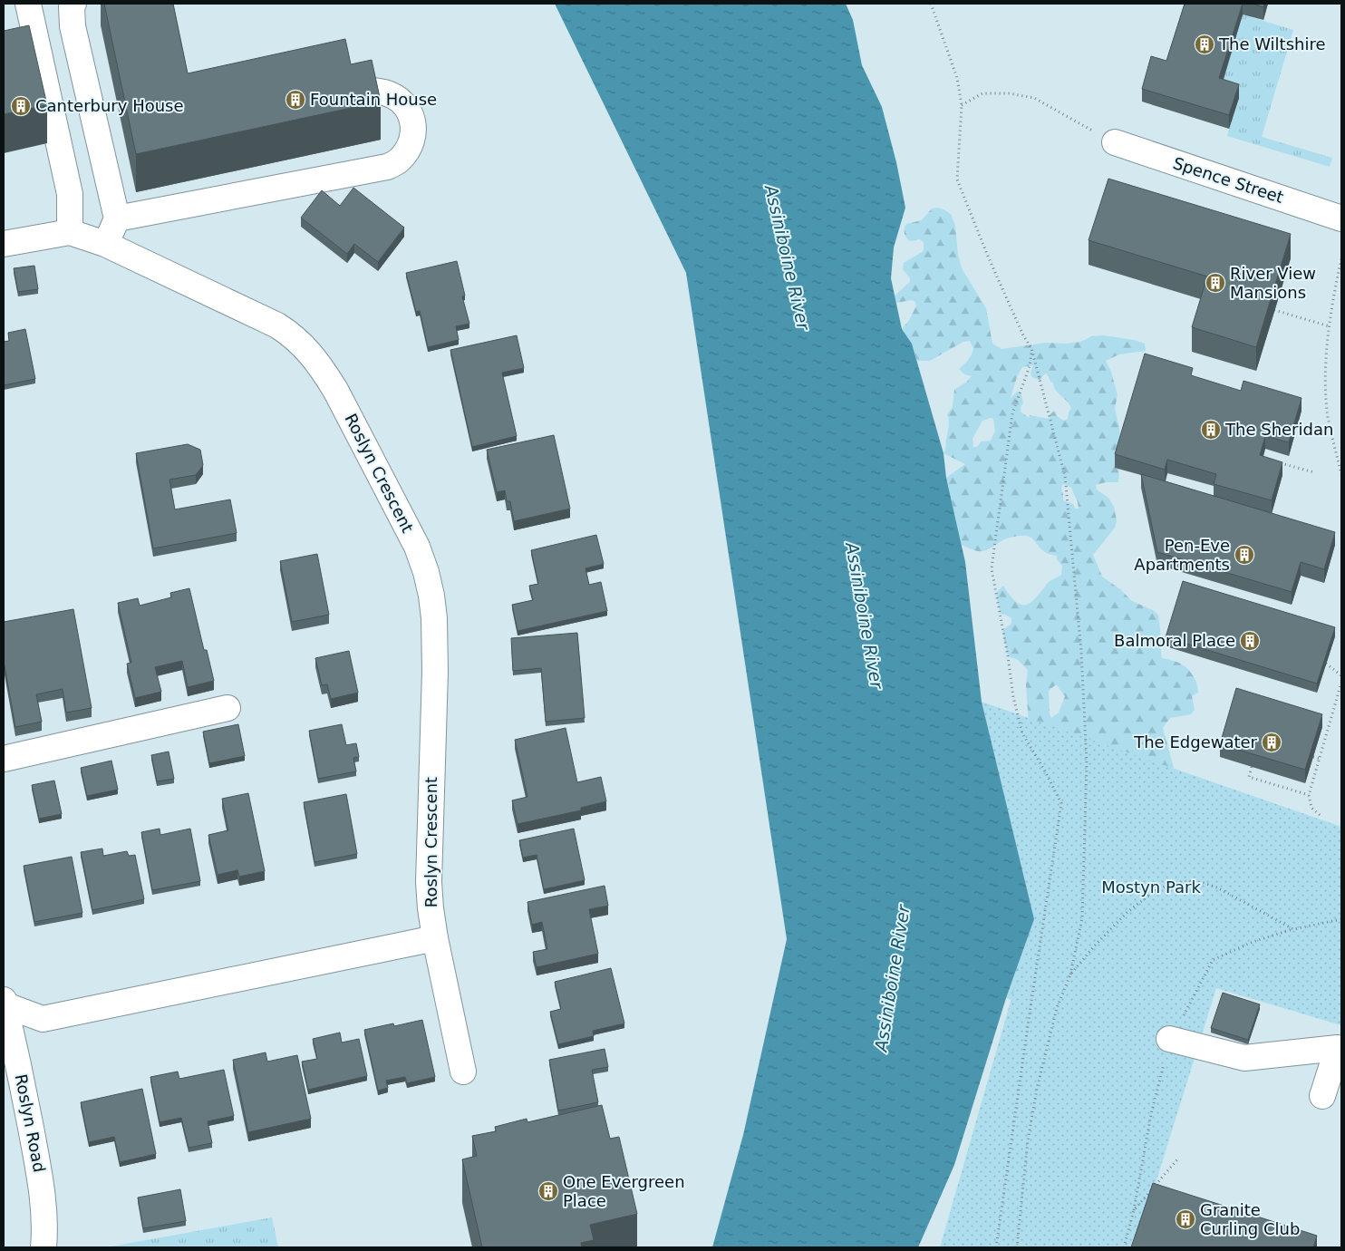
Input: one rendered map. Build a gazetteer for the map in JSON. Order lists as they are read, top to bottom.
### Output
{
  "streets": {
    "street": ["Spence Street", "Roslyn Crescent", "Roslyn Road"]
  },
  "water": ["Assiniboine River"],
  "parks": ["Mostyn Park"],
  "places": {
    "building": [
      "The Wiltshire",
      "Fountain House",
      "Canterbury House",
      "River View Mansions",
      "The Sheridan",
      "Pen-Eve Apartments",
      "Balmoral Place",
      "The Edgewater",
      "One Evergreen Place",
      "Granite Curling Club"
    ]
  }
}
